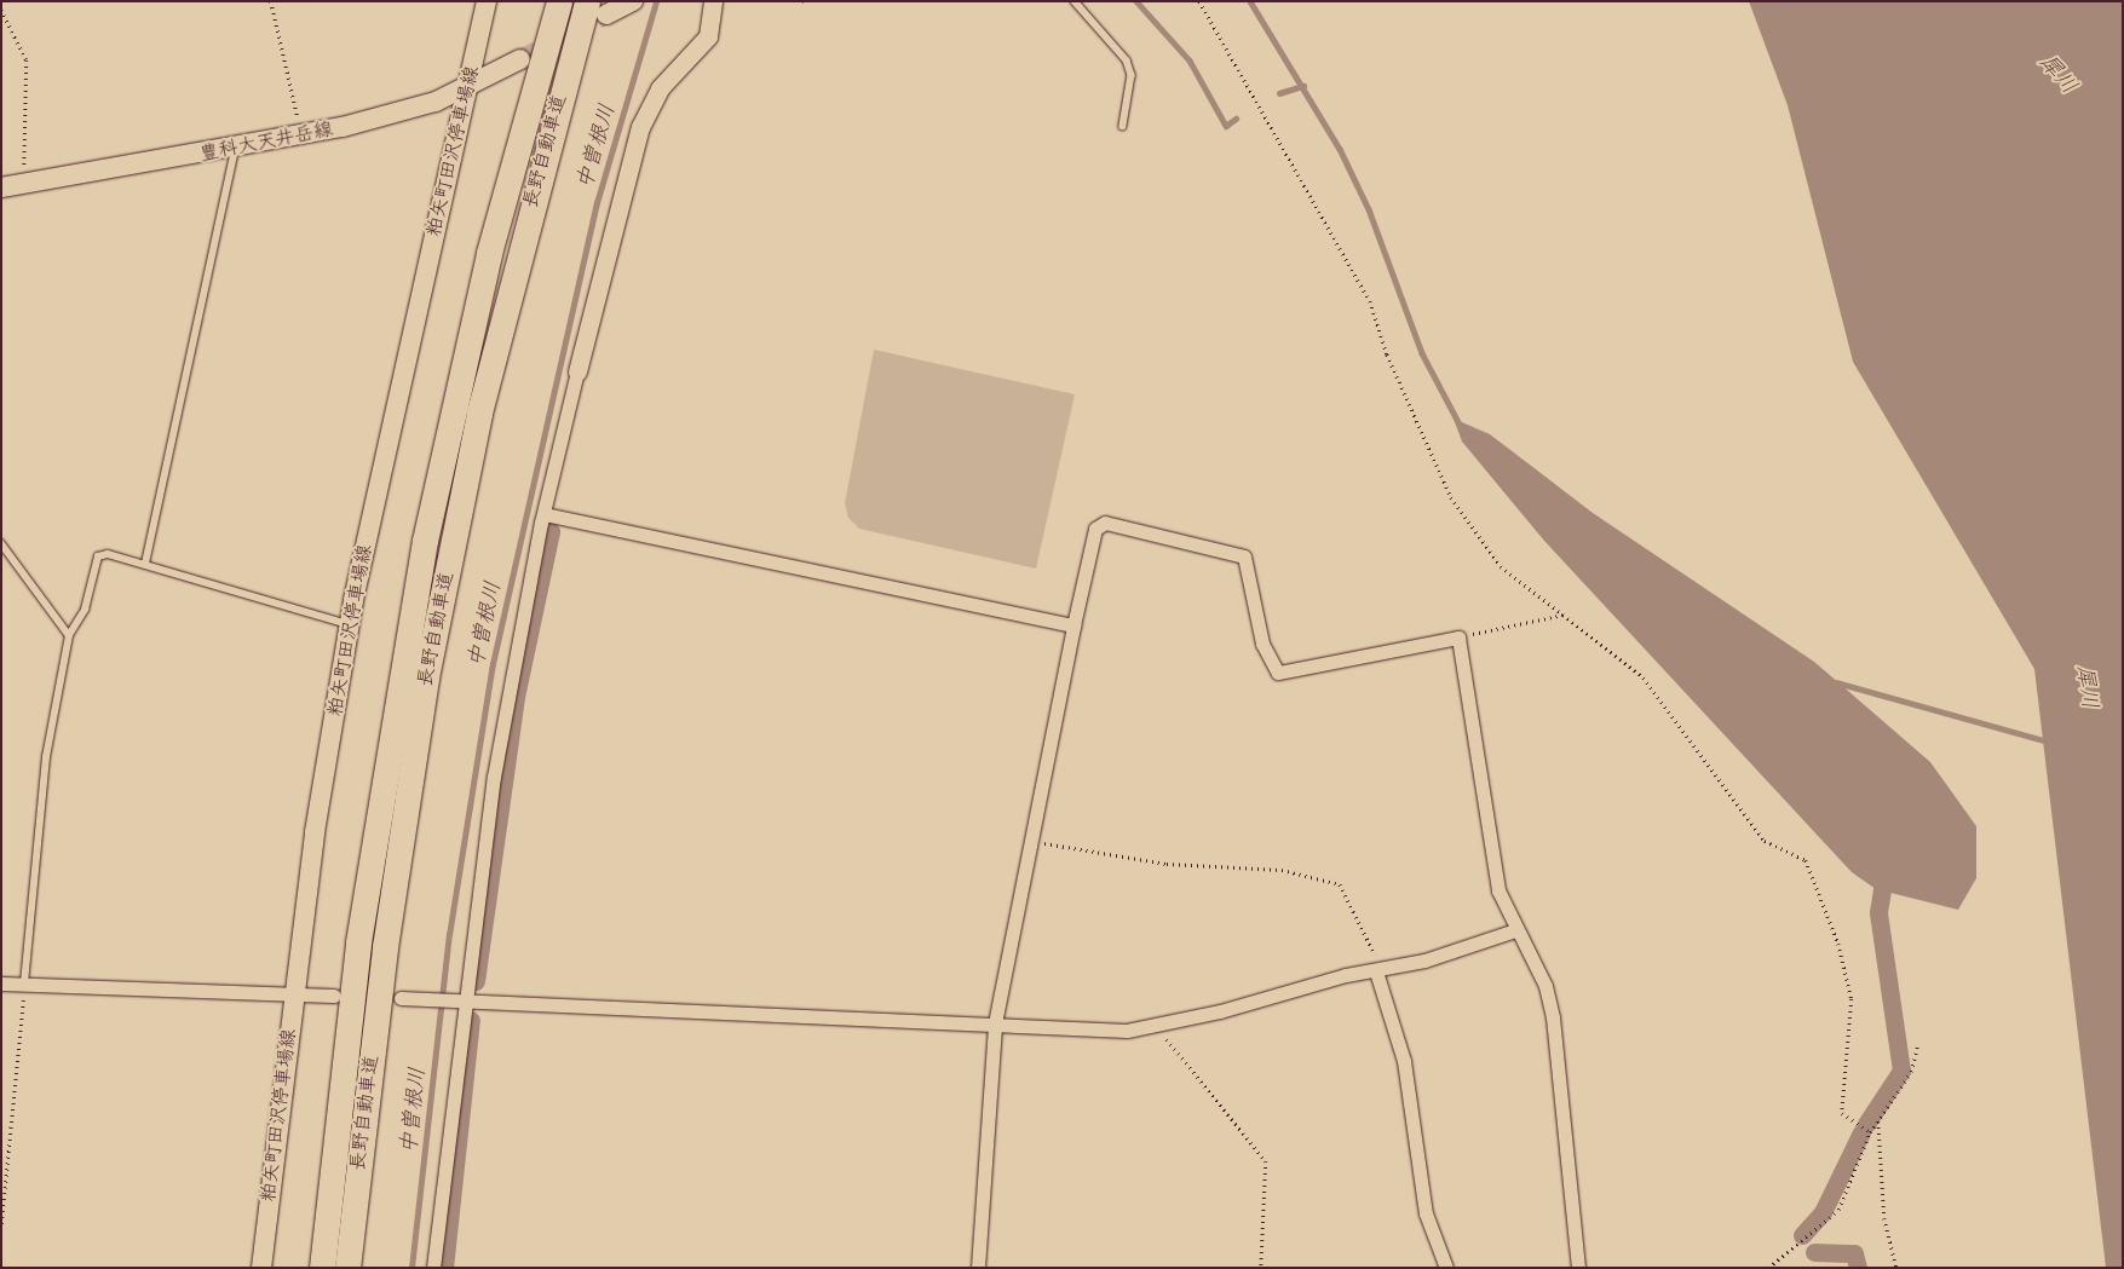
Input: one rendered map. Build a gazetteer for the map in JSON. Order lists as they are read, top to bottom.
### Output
{
  "streets": {
    "highway": ["長野自動車道"],
    "main road": ["豊科大天井岳線", "粕矢町田沢停車場線"]
  },
  "crossings": [
    ["豊科大天井岳線", "粕矢町田沢停車場線"]
  ],
  "water": ["犀川", "中曽根川"]
}
